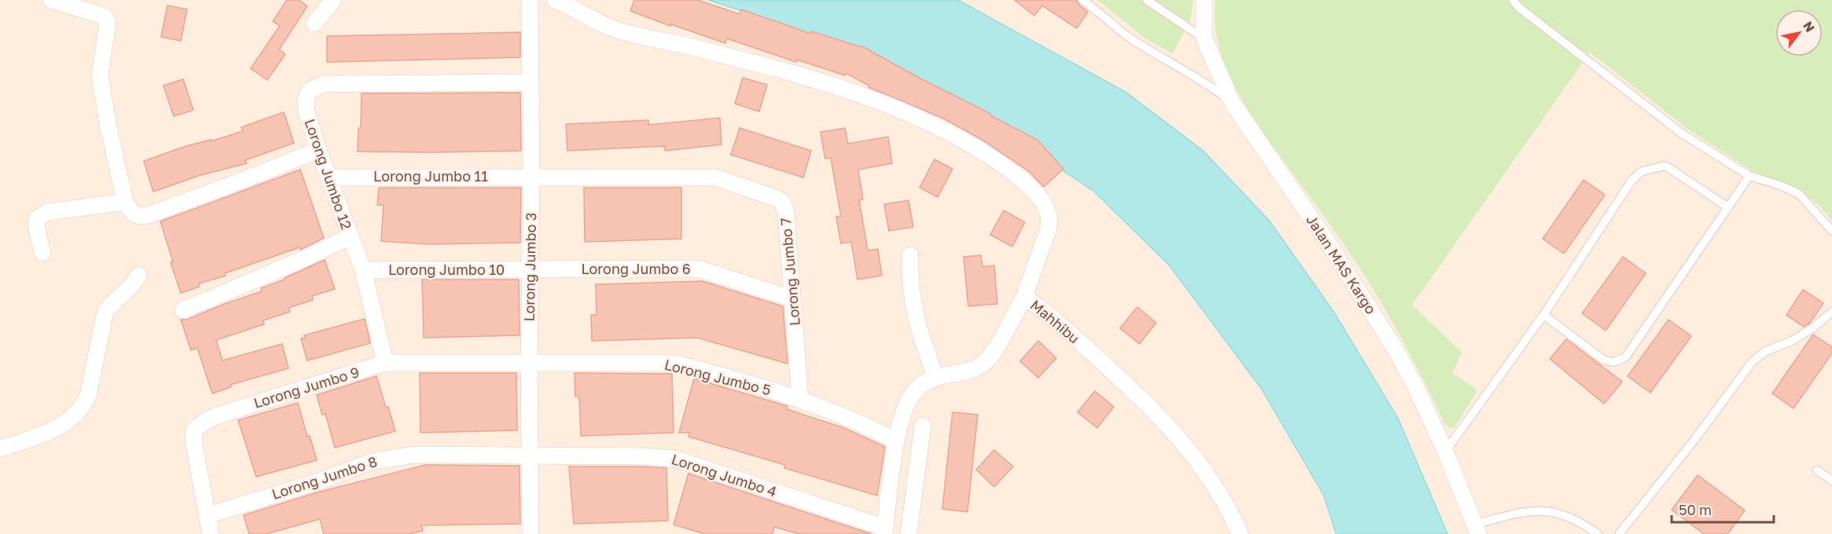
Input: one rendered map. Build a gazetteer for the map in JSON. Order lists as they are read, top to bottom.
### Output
{
  "streets": {
    "street": [
      "Lorong Jumbo 12",
      "Lorong Jumbo 11",
      "Jalan MAS Kargo",
      "Lorong Jumbo 3",
      "Lorong Jumbo 6",
      "Lorong Jumbo 10",
      "Lorong Jumbo 7",
      "Mahhibu",
      "Lorong Jumbo 5",
      "Lorong Jumbo 9",
      "Lorong Jumbo 4",
      "Lorong Jumbo 8"
    ]
  },
  "crossings": [
    ["Lorong Jumbo 12", "Lorong Jumbo 11"],
    ["Lorong Jumbo 12", "Lorong Jumbo 3"],
    ["Lorong Jumbo 12", "Lorong Jumbo 10"],
    ["Lorong Jumbo 12", "Lorong Jumbo 9"],
    ["Lorong Jumbo 11", "Lorong Jumbo 3"],
    ["Lorong Jumbo 11", "Lorong Jumbo 7"],
    ["Lorong Jumbo 3", "Lorong Jumbo 6"],
    ["Lorong Jumbo 3", "Lorong Jumbo 10"],
    ["Lorong Jumbo 3", "Lorong Jumbo 7"],
    ["Lorong Jumbo 3", "Lorong Jumbo 5"],
    ["Lorong Jumbo 3", "Lorong Jumbo 9"],
    ["Lorong Jumbo 3", "Lorong Jumbo 4"],
    ["Lorong Jumbo 3", "Lorong Jumbo 8"],
    ["Lorong Jumbo 6", "Lorong Jumbo 10"],
    ["Lorong Jumbo 6", "Lorong Jumbo 7"],
    ["Lorong Jumbo 7", "Lorong Jumbo 5"],
    ["Mahhibu", "Lorong Jumbo 5"],
    ["Mahhibu", "Lorong Jumbo 4"],
    ["Lorong Jumbo 5", "Lorong Jumbo 9"],
    ["Lorong Jumbo 9", "Lorong Jumbo 8"],
    ["Lorong Jumbo 4", "Lorong Jumbo 8"]
  ],
  "scale_bar": "50 m",
  "north": "top right"
}
